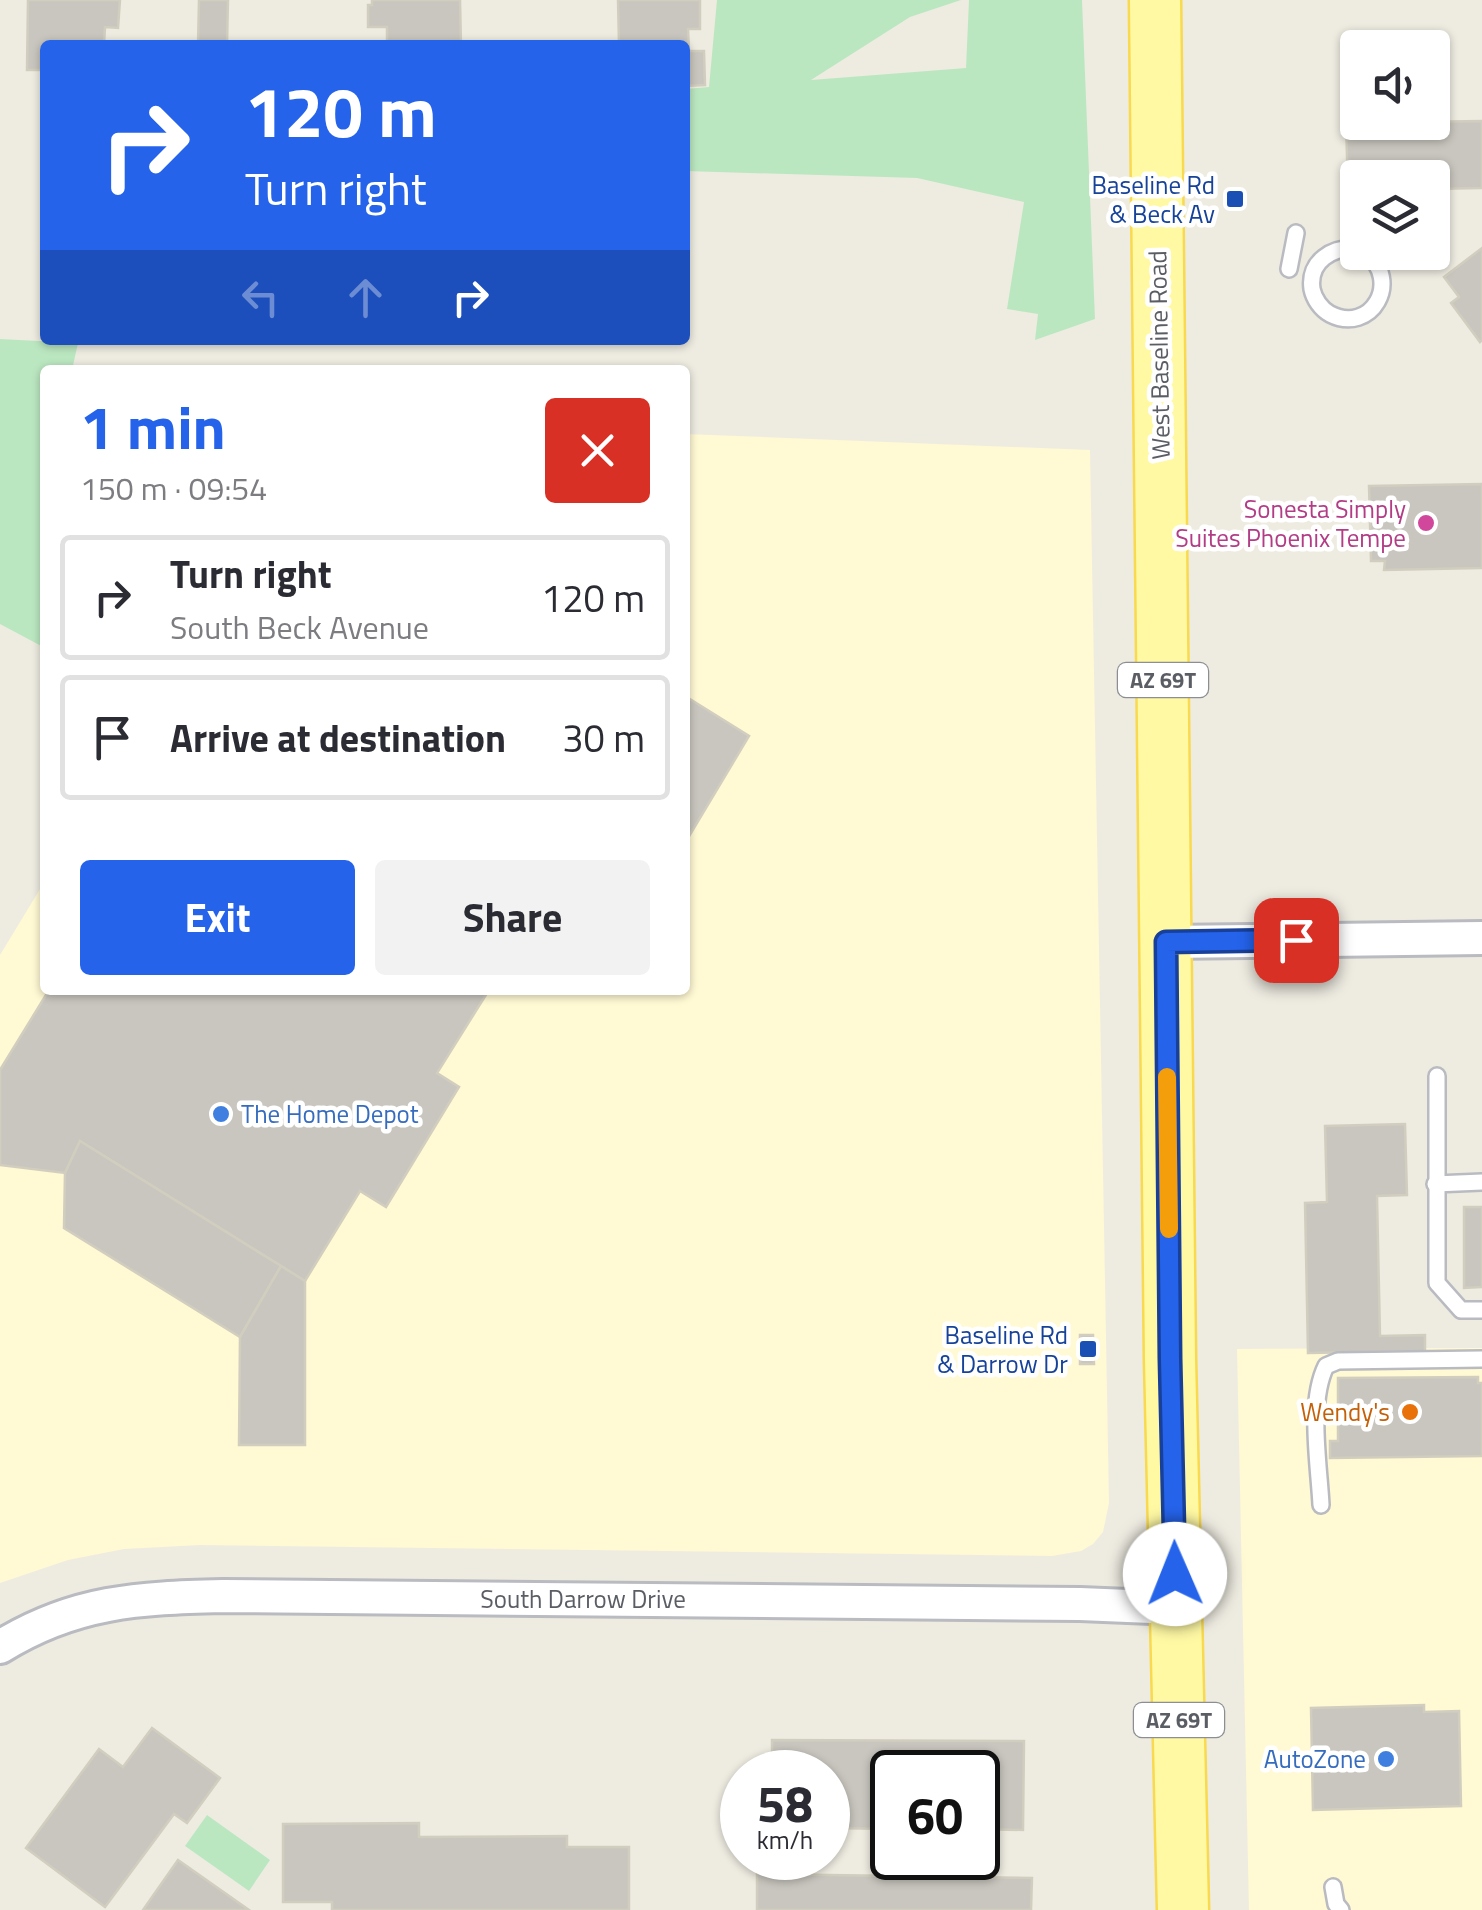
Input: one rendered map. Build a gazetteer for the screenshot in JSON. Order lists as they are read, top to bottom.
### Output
{
  "streets": {
    "main road": ["West Baseline Road", "AZ 69T"],
    "street": ["South Darrow Drive"]
  },
  "crossings": [
    ["West Baseline Road", "South Darrow Drive"]
  ],
  "places": {
    "transit": ["Baseline Rd & Beck Av", "Baseline Rd & Darrow Dr"],
    "other": [
      "Sonesta Simply Suites Phoenix Tempe",
      "The Home Depot",
      "Wendy's",
      "AutoZone"
    ]
  },
  "page": {
    "turn": ["120 m", "Turn right"],
    "heading": ["1 min", "150 m · 09:54"],
    "list": [
      {
        "name": "Turn right",
        "note": "South Beck Avenue",
        "value": "120 m"
      },
      {
        "name": "Arrive at destination",
        "value": "30 m"
      }
    ],
    "buttons": ["Exit", "Share"],
    "speed": "58 km/h",
    "limit": "60"
  }
}
